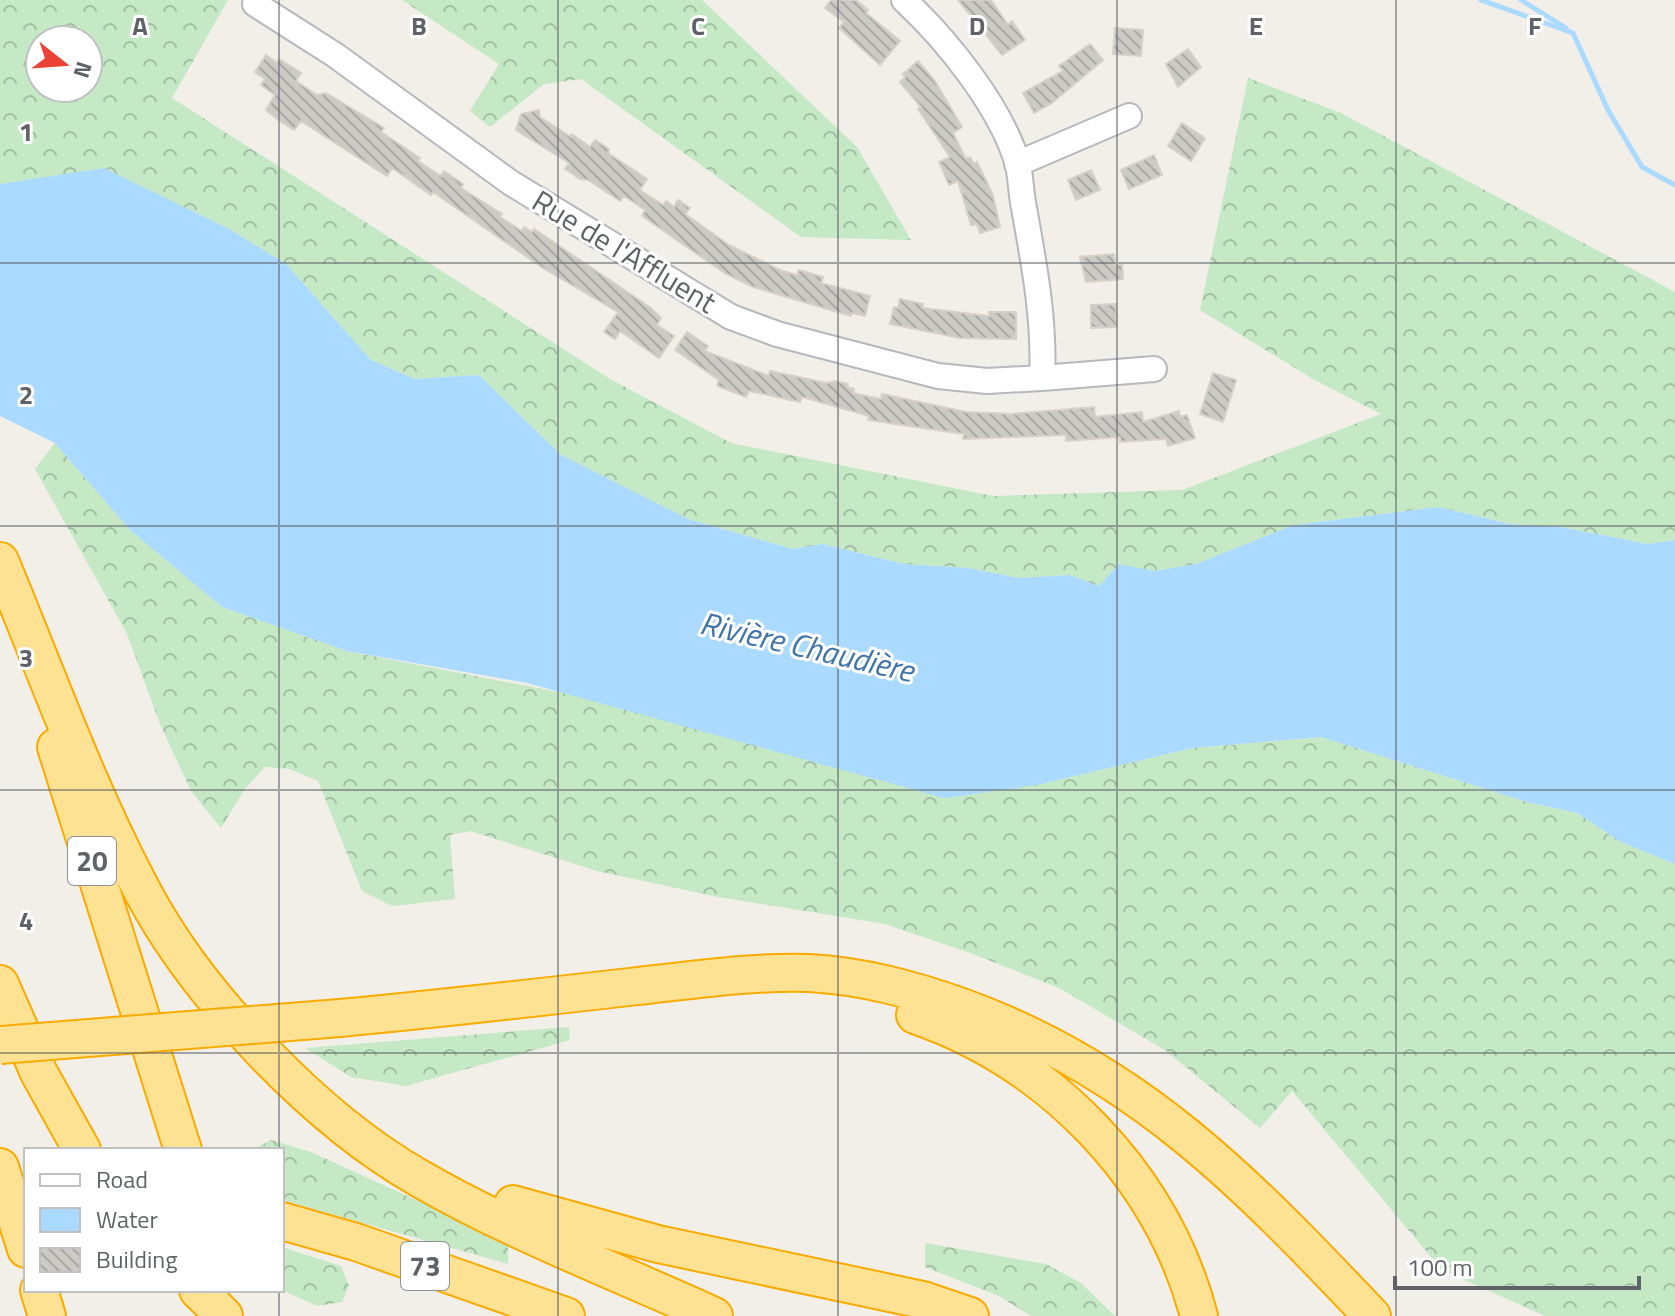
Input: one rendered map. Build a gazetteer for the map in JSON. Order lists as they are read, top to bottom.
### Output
{
  "streets": {
    "highway": ["20", "73"],
    "street": ["Rue de l'Affluent"]
  },
  "water": ["Rivière Chaudière"],
  "legend": ["Road", "Water", "Building"],
  "scale_bar": "100 m",
  "north": "right",
  "grid": {
    "columns": [
      "A",
      "B",
      "C",
      "D",
      "E",
      "F"
    ],
    "rows": [
      "1",
      "2",
      "3",
      "4"
    ]
  }
}
